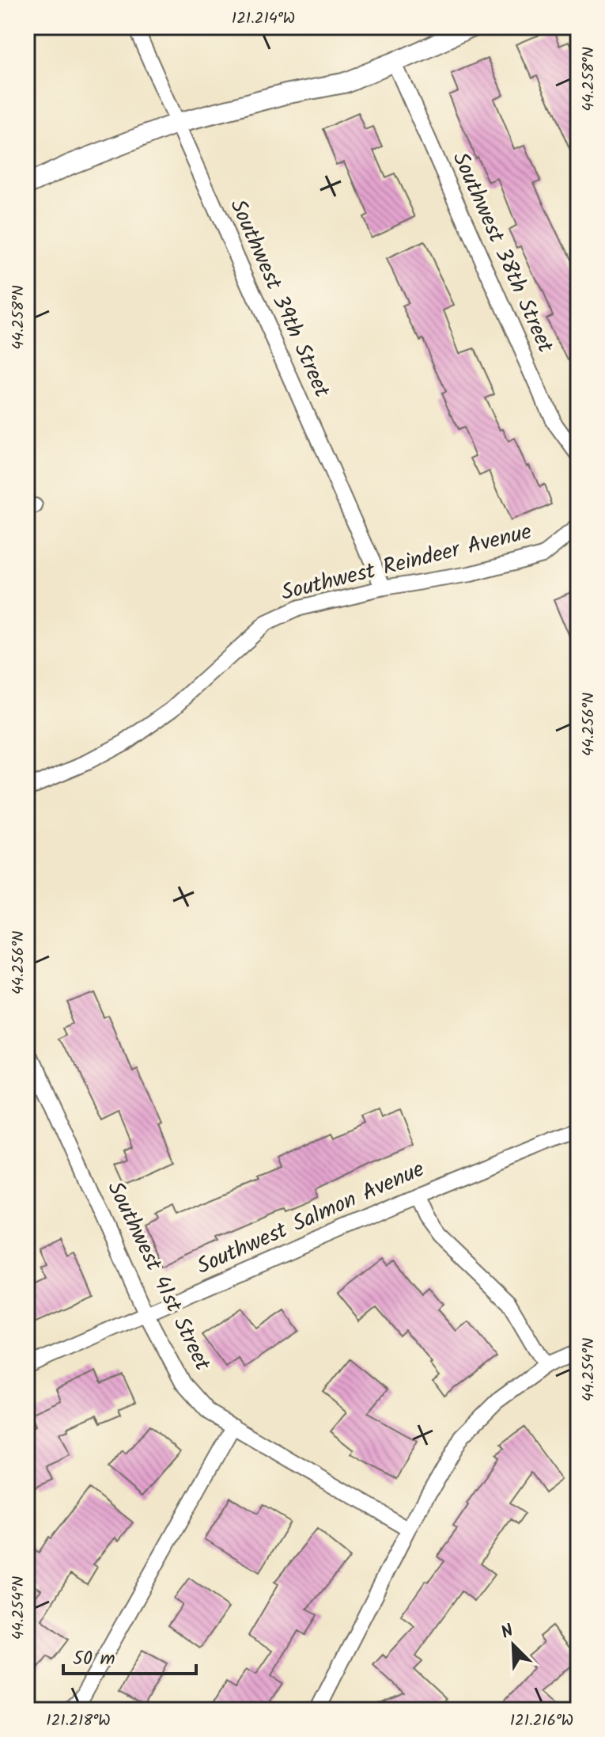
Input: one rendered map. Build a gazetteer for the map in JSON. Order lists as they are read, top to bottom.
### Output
{
  "streets": {
    "street": [
      "Southwest 38th Street",
      "Southwest 39th Street",
      "Southwest Reindeer Avenue",
      "Southwest Salmon Avenue",
      "Southwest 41st Street"
    ]
  },
  "crossings": [
    ["Southwest 39th Street", "Southwest Reindeer Avenue"],
    ["Southwest Salmon Avenue", "Southwest 41st Street"]
  ],
  "scale_bar": "50 m",
  "north": "top left",
  "coordinates": [
    "121.214°W",
    "44.258°N",
    "44.256°N",
    "44.254°N",
    "121.218°W",
    "121.216°W"
  ]
}
